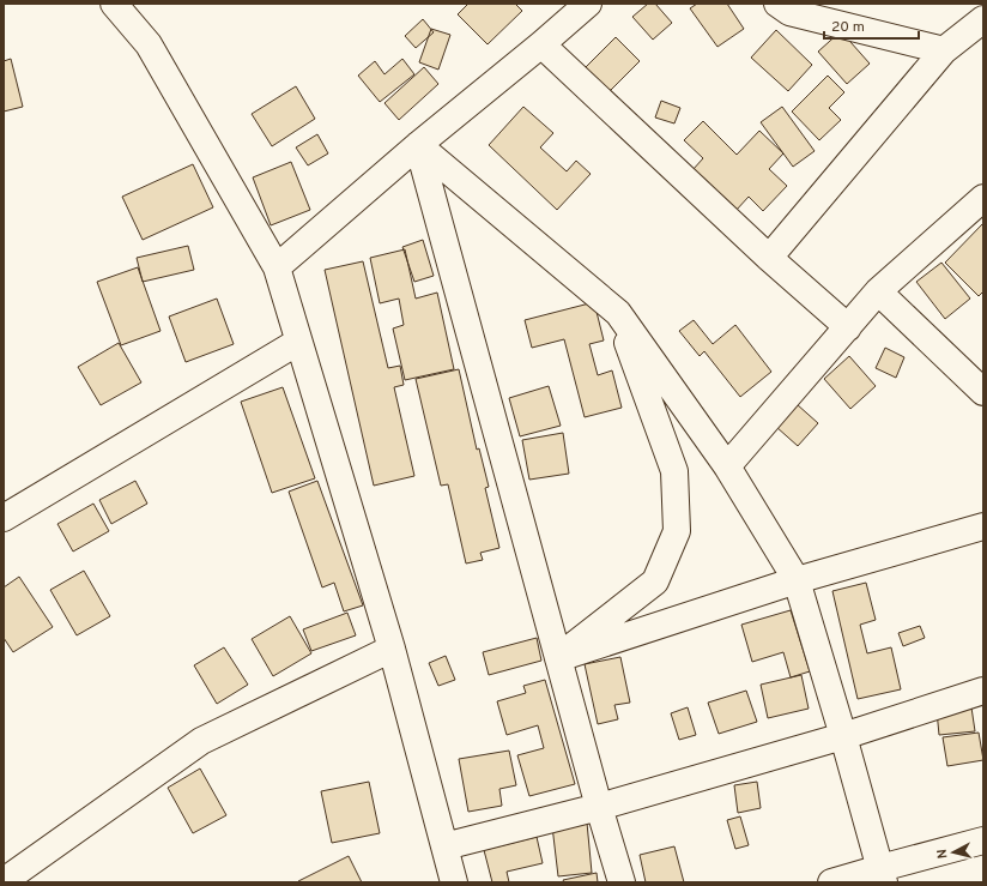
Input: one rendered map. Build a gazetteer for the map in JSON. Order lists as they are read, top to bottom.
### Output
{
  "scale_bar": "20 m",
  "north": "left"
}
